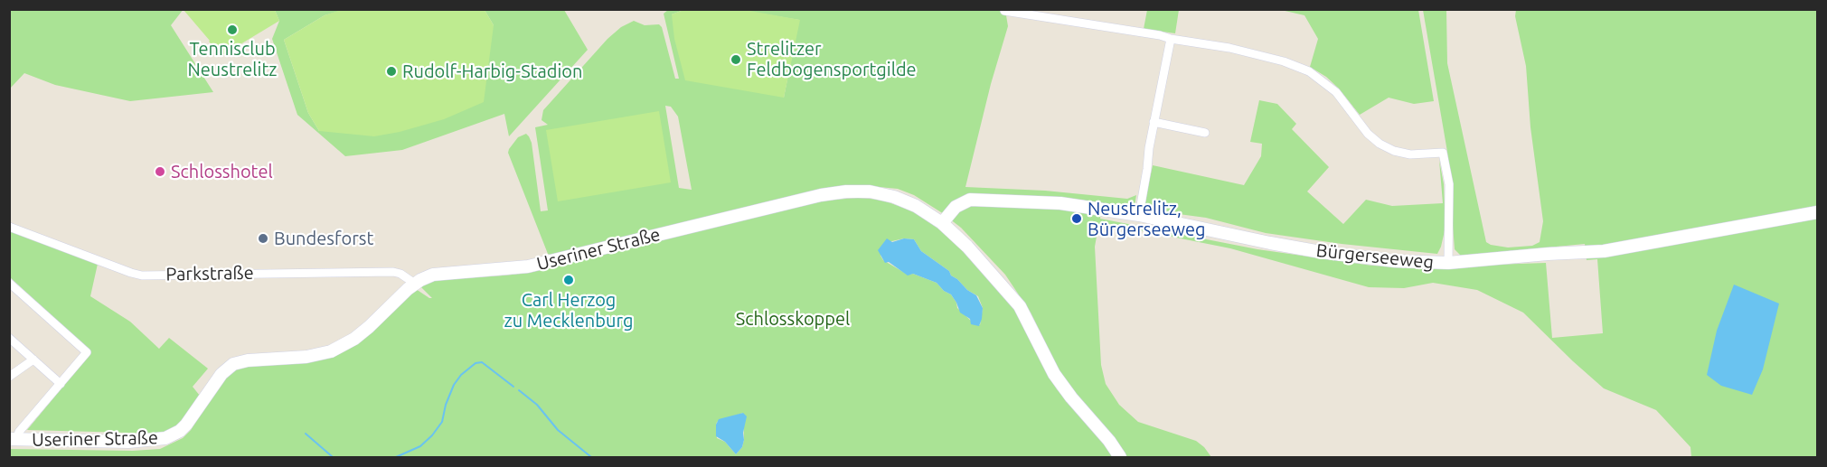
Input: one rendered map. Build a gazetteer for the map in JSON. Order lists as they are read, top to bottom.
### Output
{
  "streets": {
    "main road": ["Useriner Straße", "Bürgerseeweg"],
    "street": ["Parkstraße"]
  },
  "crossings": [
    ["Useriner Straße", "Bürgerseeweg"],
    ["Useriner Straße", "Parkstraße"]
  ],
  "parks": ["Schlosskoppel"],
  "places": [
    "Tennisclub Neustrelitz",
    "Strelitzer Feldbogensportgilde",
    "Rudolf-Harbig-Stadion",
    "Schlosshotel",
    "Neustrelitz, Bürgerseeweg",
    "Bundesforst",
    "Carl Herzog zu Mecklenburg"
  ]
}
